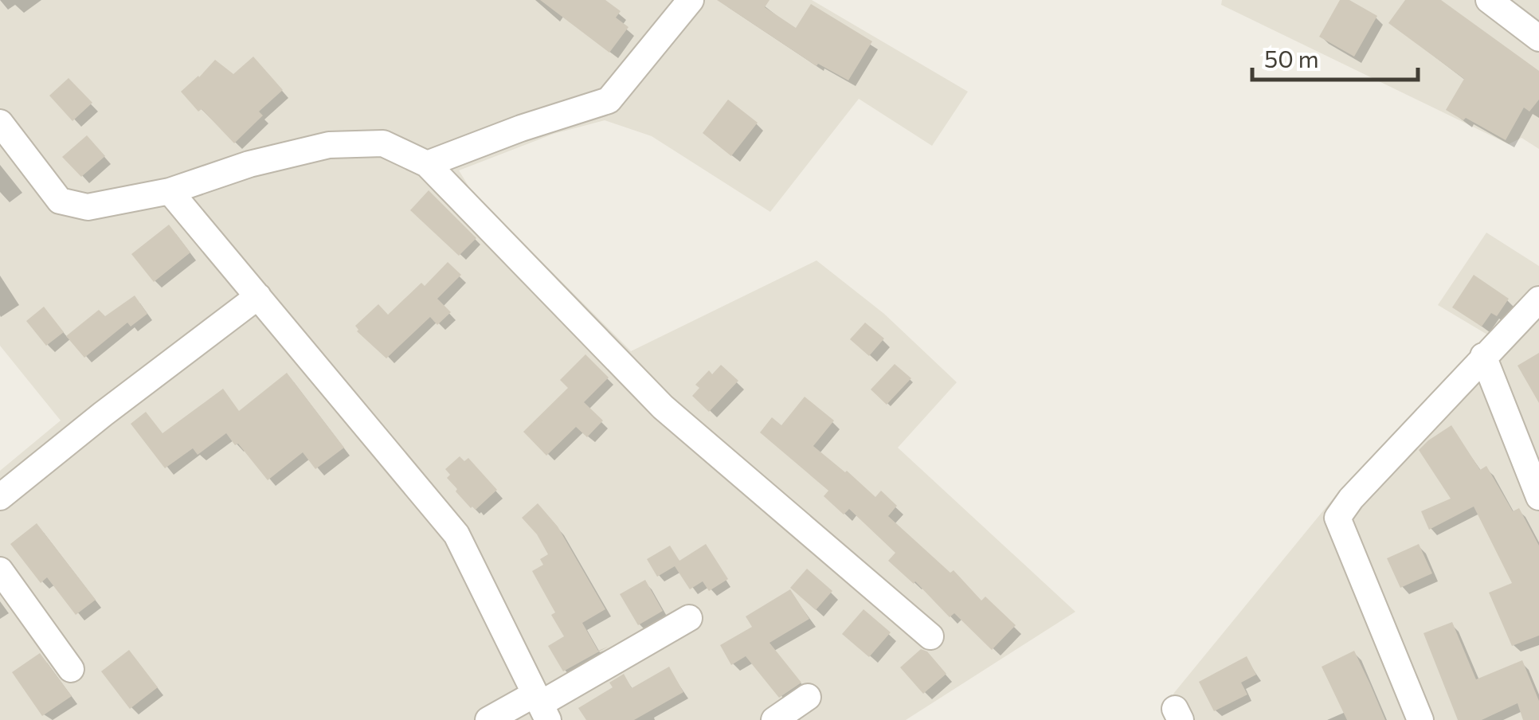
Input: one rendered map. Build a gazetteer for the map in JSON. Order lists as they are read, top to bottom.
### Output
{
  "scale_bar": "50 m"
}
